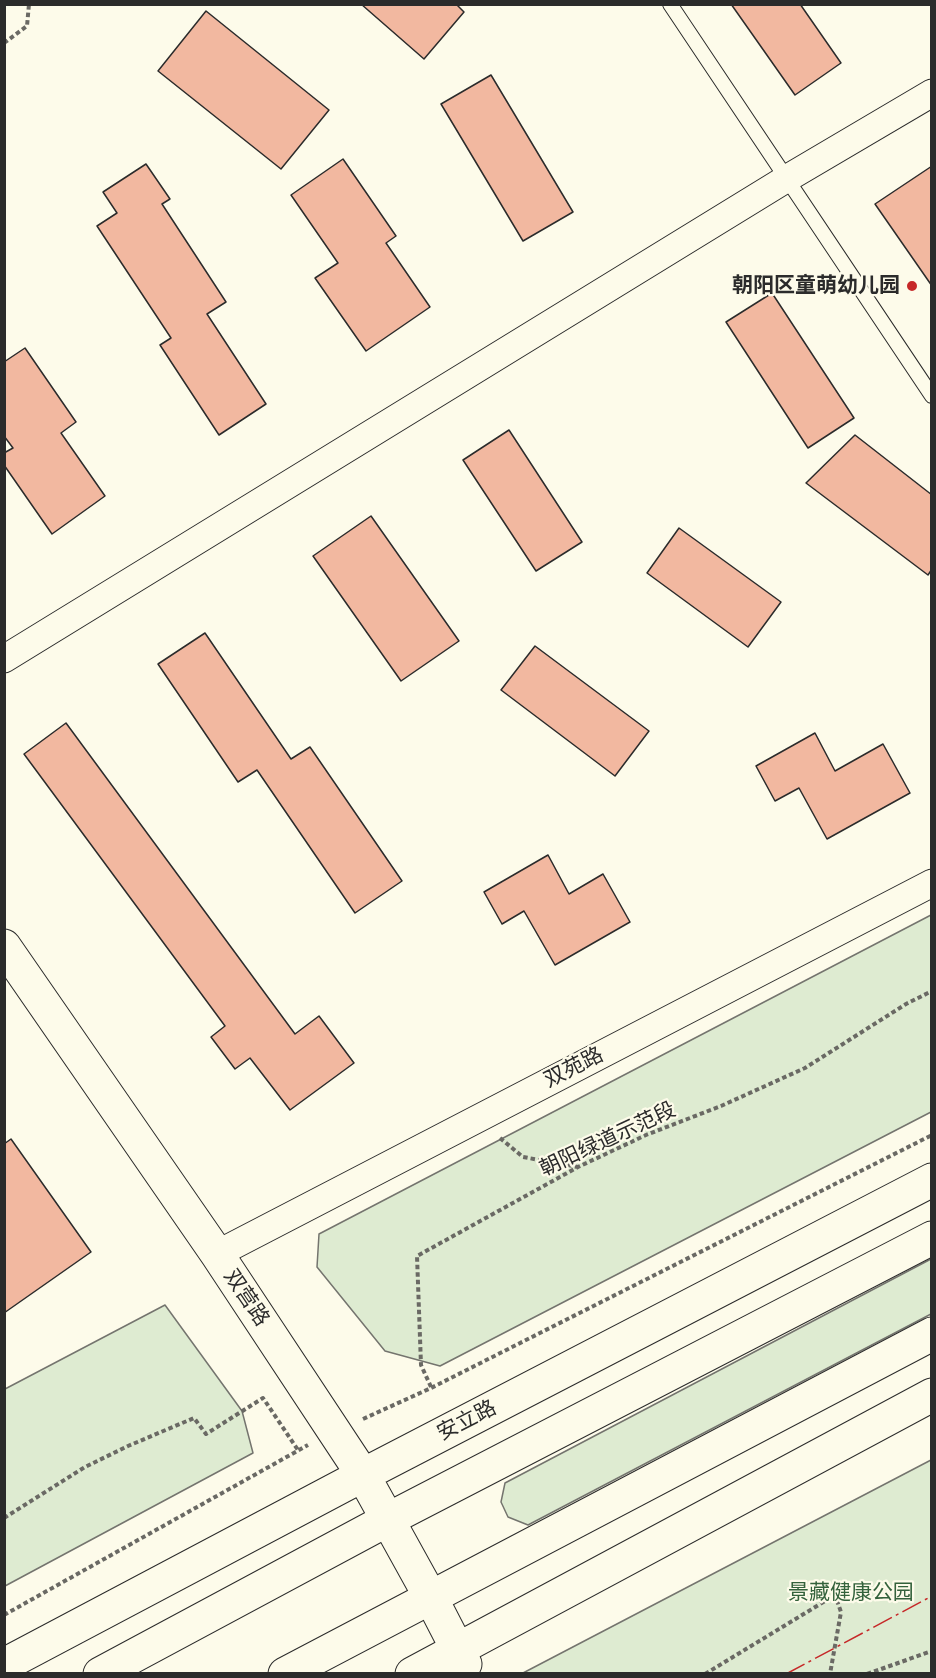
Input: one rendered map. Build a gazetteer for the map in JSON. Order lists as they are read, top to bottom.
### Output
{
  "streets": {
    "street": ["双苑路", "双营路", "安立路"],
    "path": ["朝阳绿道示范段"]
  },
  "crossings": [
    ["双苑路", "双营路"],
    ["双营路", "安立路"]
  ],
  "parks": ["景藏健康公园"],
  "places": ["朝阳区童萌幼儿园"]
}
